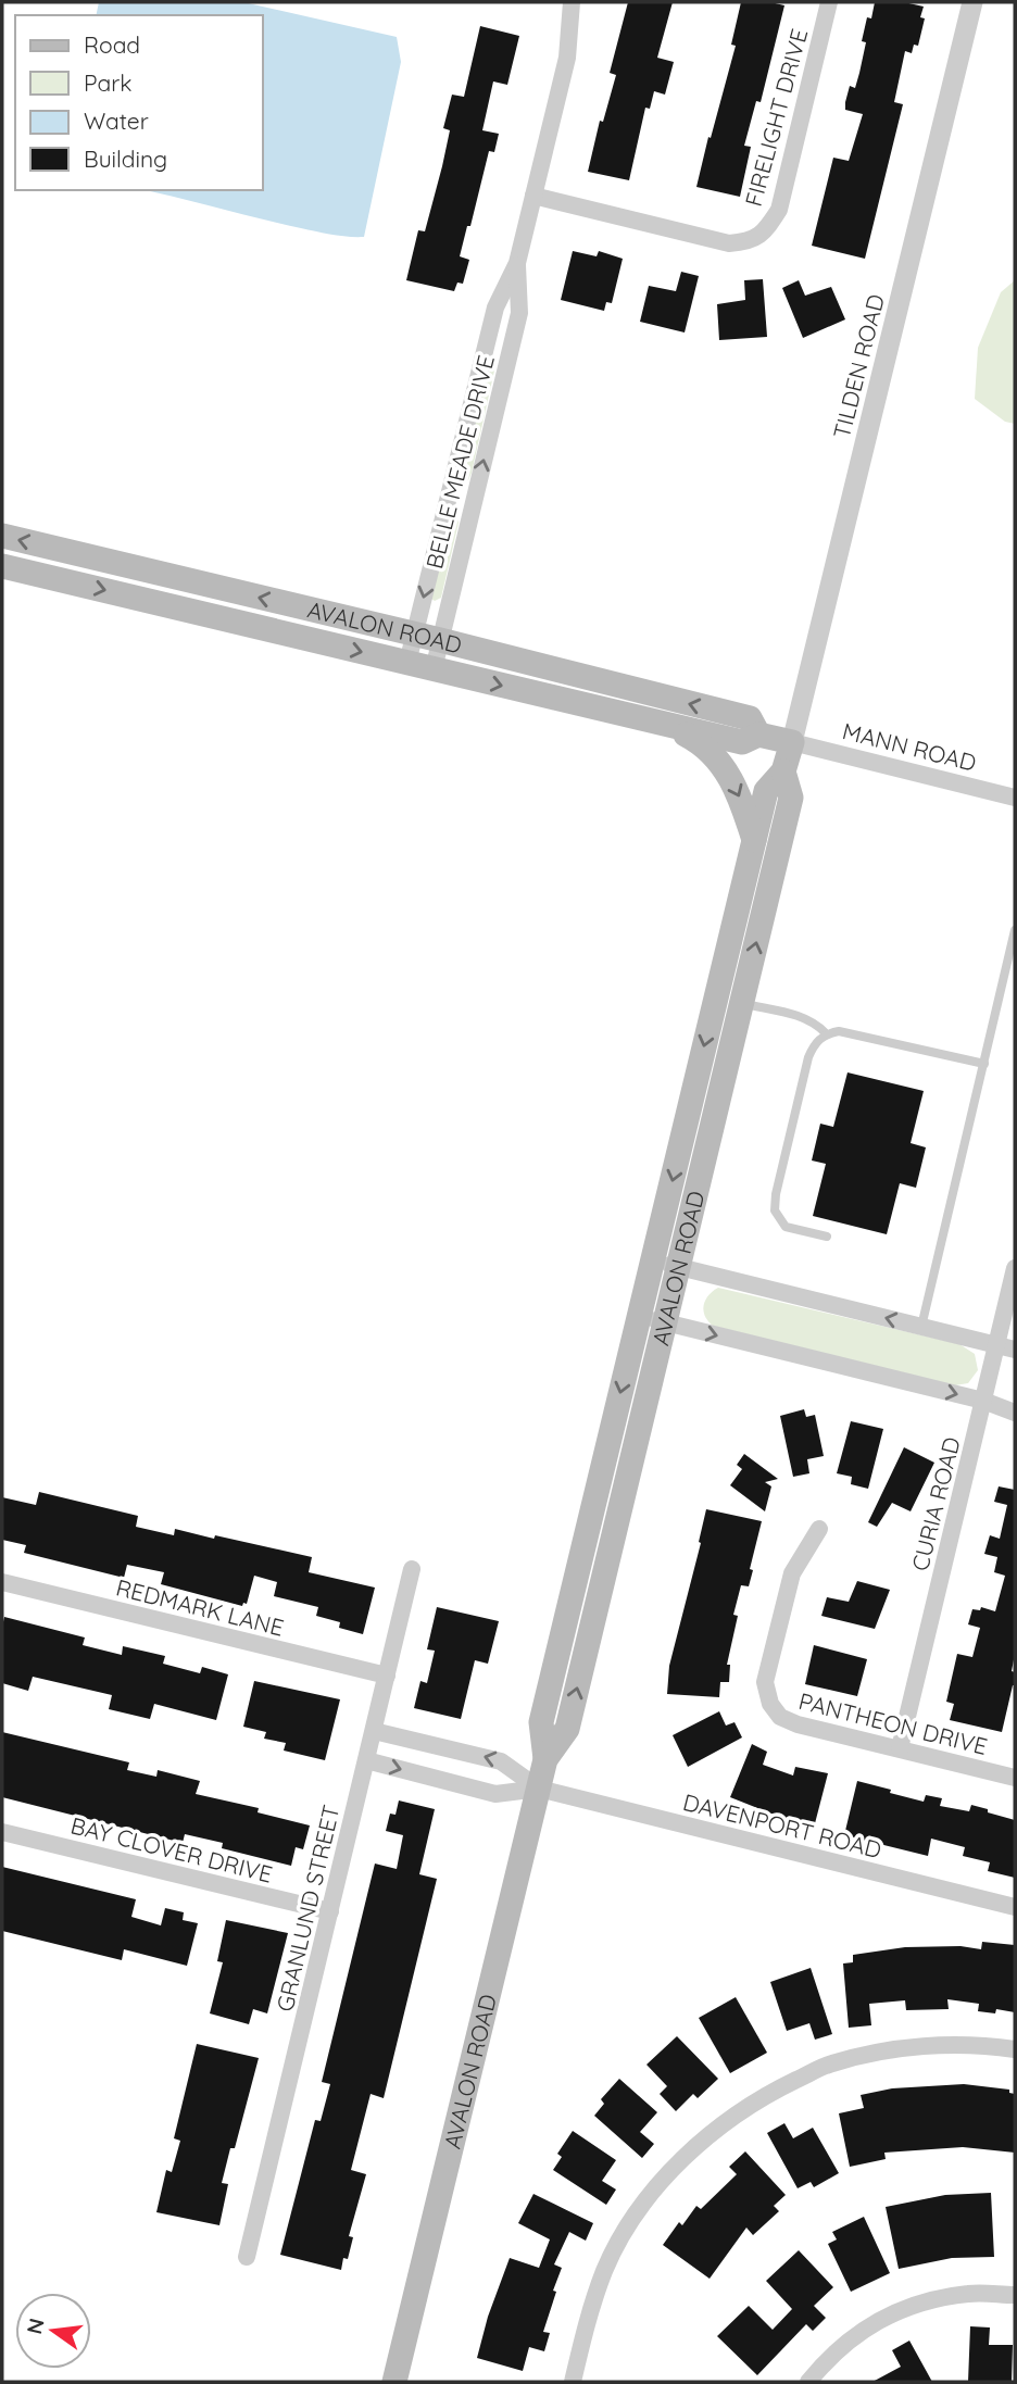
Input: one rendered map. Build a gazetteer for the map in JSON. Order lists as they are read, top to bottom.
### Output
{
  "streets": {
    "main road": ["AVALON ROAD"],
    "street": [
      "FIRELIGHT DRIVE",
      "TILDEN ROAD",
      "BELLE MEADE DRIVE",
      "MANN ROAD",
      "CURIA ROAD",
      "REDMARK LANE",
      "PANTHEON DRIVE",
      "DAVENPORT ROAD",
      "BAY CLOVER DRIVE",
      "GRANLUND STREET"
    ]
  },
  "crossings": [
    ["FIRELIGHT DRIVE", "BELLE MEADE DRIVE"],
    ["TILDEN ROAD", "AVALON ROAD"],
    ["TILDEN ROAD", "MANN ROAD"],
    ["BELLE MEADE DRIVE", "AVALON ROAD"],
    ["AVALON ROAD", "MANN ROAD"],
    ["AVALON ROAD", "DAVENPORT ROAD"],
    ["CURIA ROAD", "PANTHEON DRIVE"],
    ["REDMARK LANE", "GRANLUND STREET"],
    ["BAY CLOVER DRIVE", "GRANLUND STREET"]
  ],
  "legend": [
    "Road",
    "Park",
    "Water",
    "Building"
  ],
  "north": "left"
}
